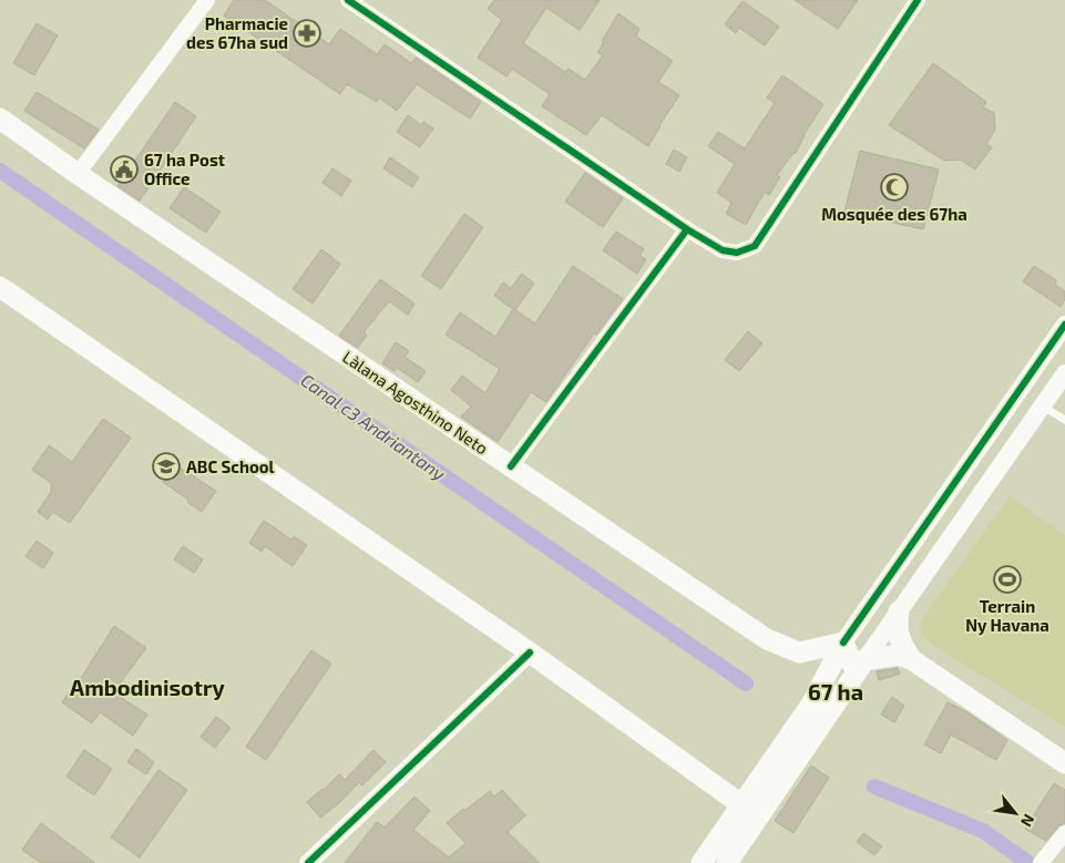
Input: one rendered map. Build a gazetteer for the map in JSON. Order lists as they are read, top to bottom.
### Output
{
  "streets": {
    "main road": ["Làlana Agosthino Neto"]
  },
  "districts": ["Ambodinisotry", "67 ha"],
  "water": ["Canal c3 Andriantany"],
  "places": {
    "pharmacy": ["Pharmacie des 67ha sud"],
    "public building": ["67 ha Post Office"],
    "mosque": ["Mosquée des 67ha"],
    "school or university": ["ABC School"],
    "sports": ["Terrain Ny Havana"]
  },
  "north": "bottom right"
}
